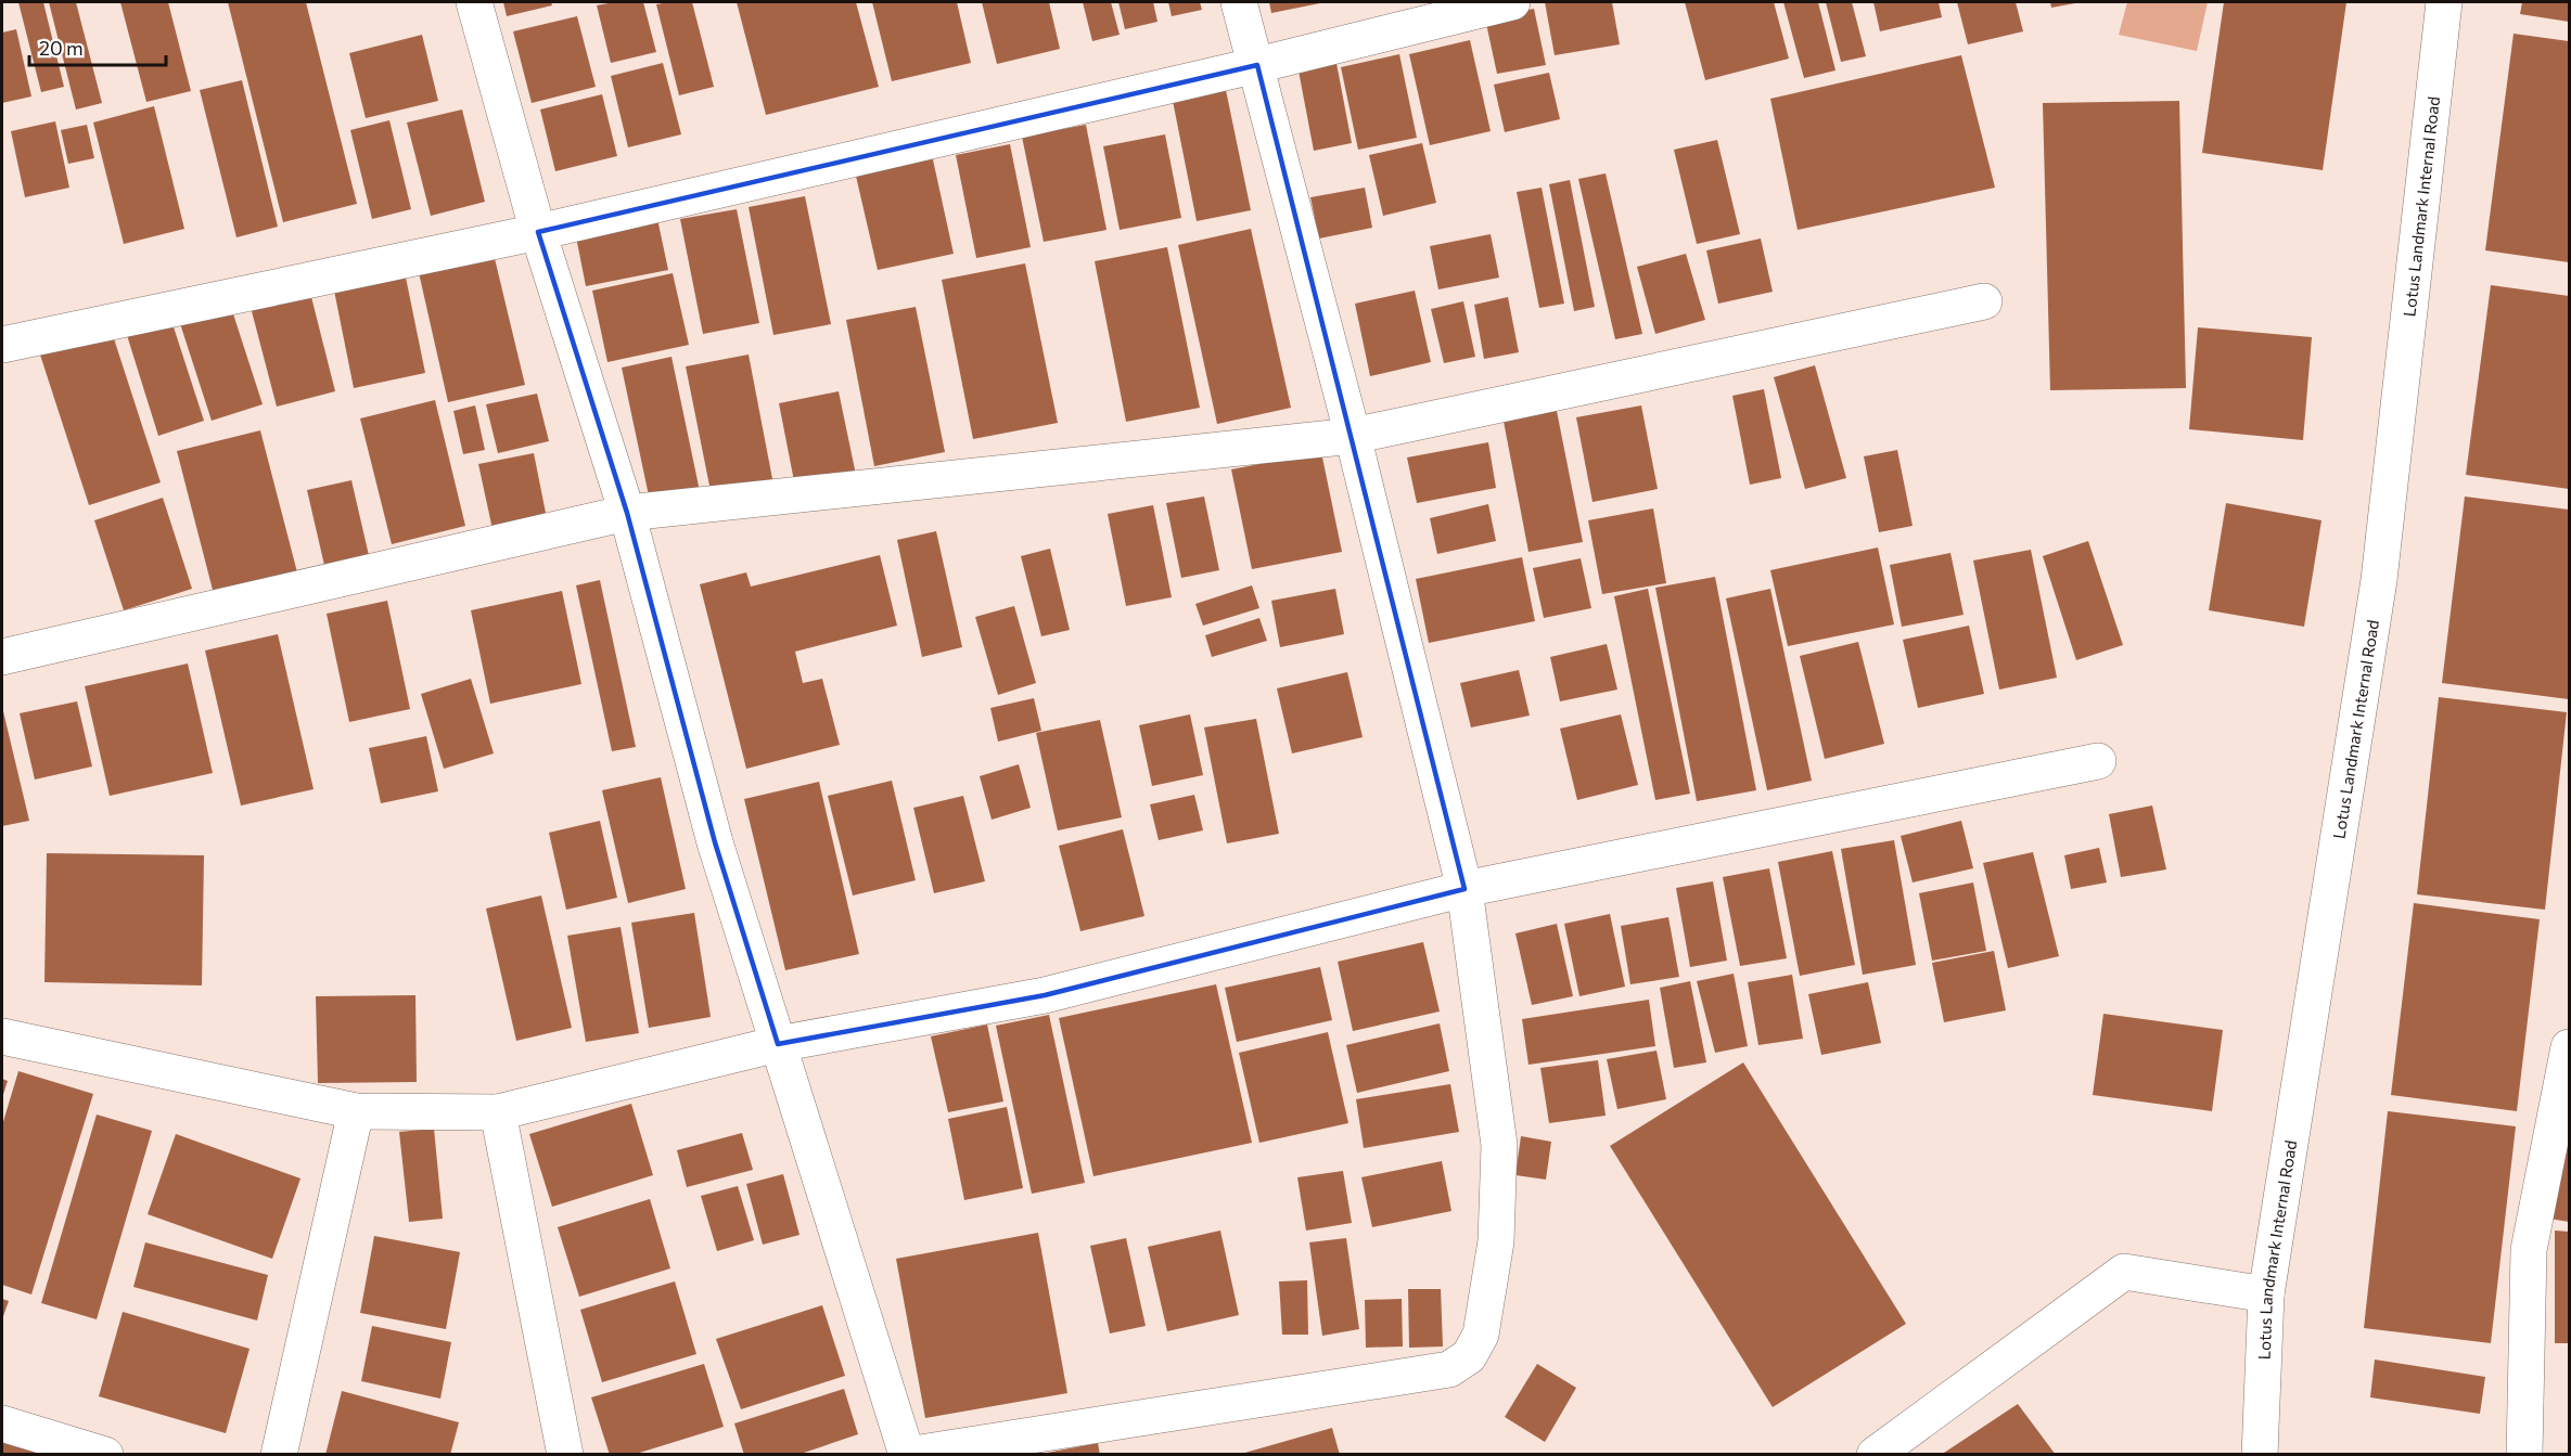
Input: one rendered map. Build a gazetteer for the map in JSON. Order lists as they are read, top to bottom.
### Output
{
  "streets": {
    "street": ["Lotus Landmark Internal Road"]
  },
  "scale_bar": "20 m"
}
